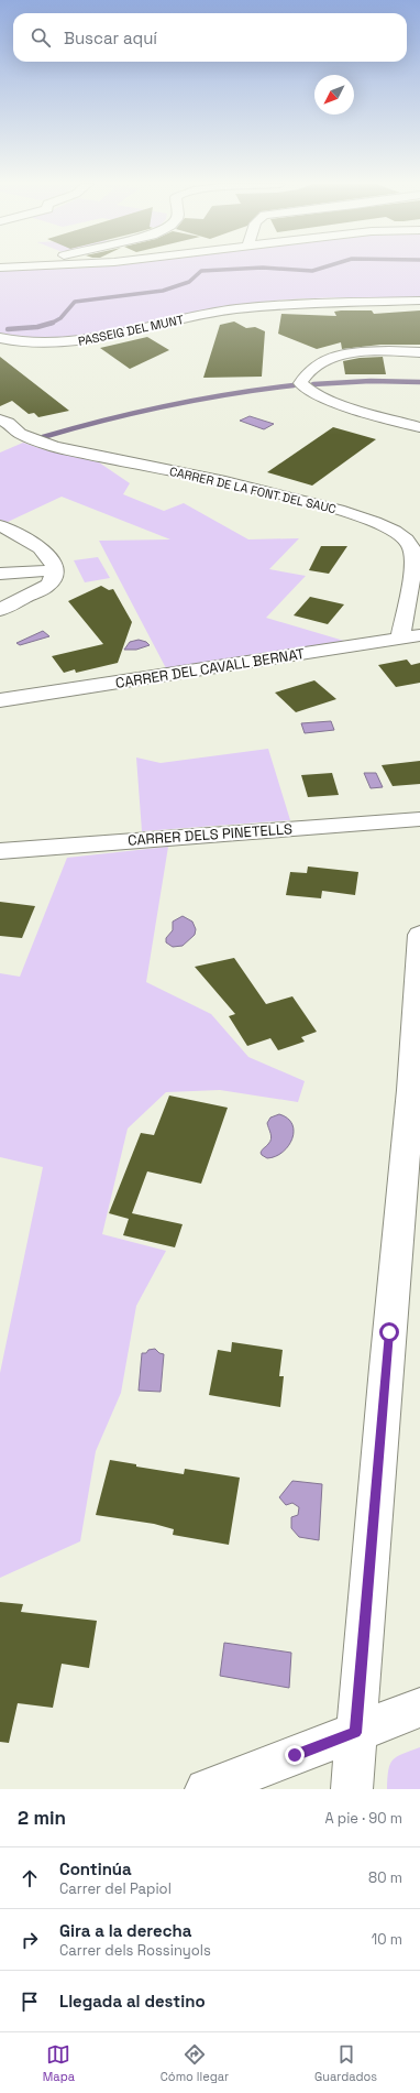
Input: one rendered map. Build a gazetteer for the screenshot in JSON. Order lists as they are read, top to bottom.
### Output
{
  "streets": {
    "street": [
      "PASSEIG DEL MUNT",
      "CARRER DE LA FONT DEL SAUC",
      "CARRER DEL CAVALL BERNAT",
      "CARRER DELS PINETELLS"
    ]
  },
  "crossings": [
    ["CARRER DE LA FONT DEL SAUC", "CARRER DEL CAVALL BERNAT"]
  ],
  "north": "bottom left",
  "page": {
    "search": "Buscar aquí",
    "heading": ["2 min", "A pie · 90 m"],
    "list": [
      ["Continúa", "Carrer del Papiol", "80 m"],
      ["Gira a la derecha", "Carrer dels Rossinyols", "10 m"],
      "Llegada al destino"
    ],
    "nav": ["Mapa", "Cómo llegar", "Guardados"]
  }
}
